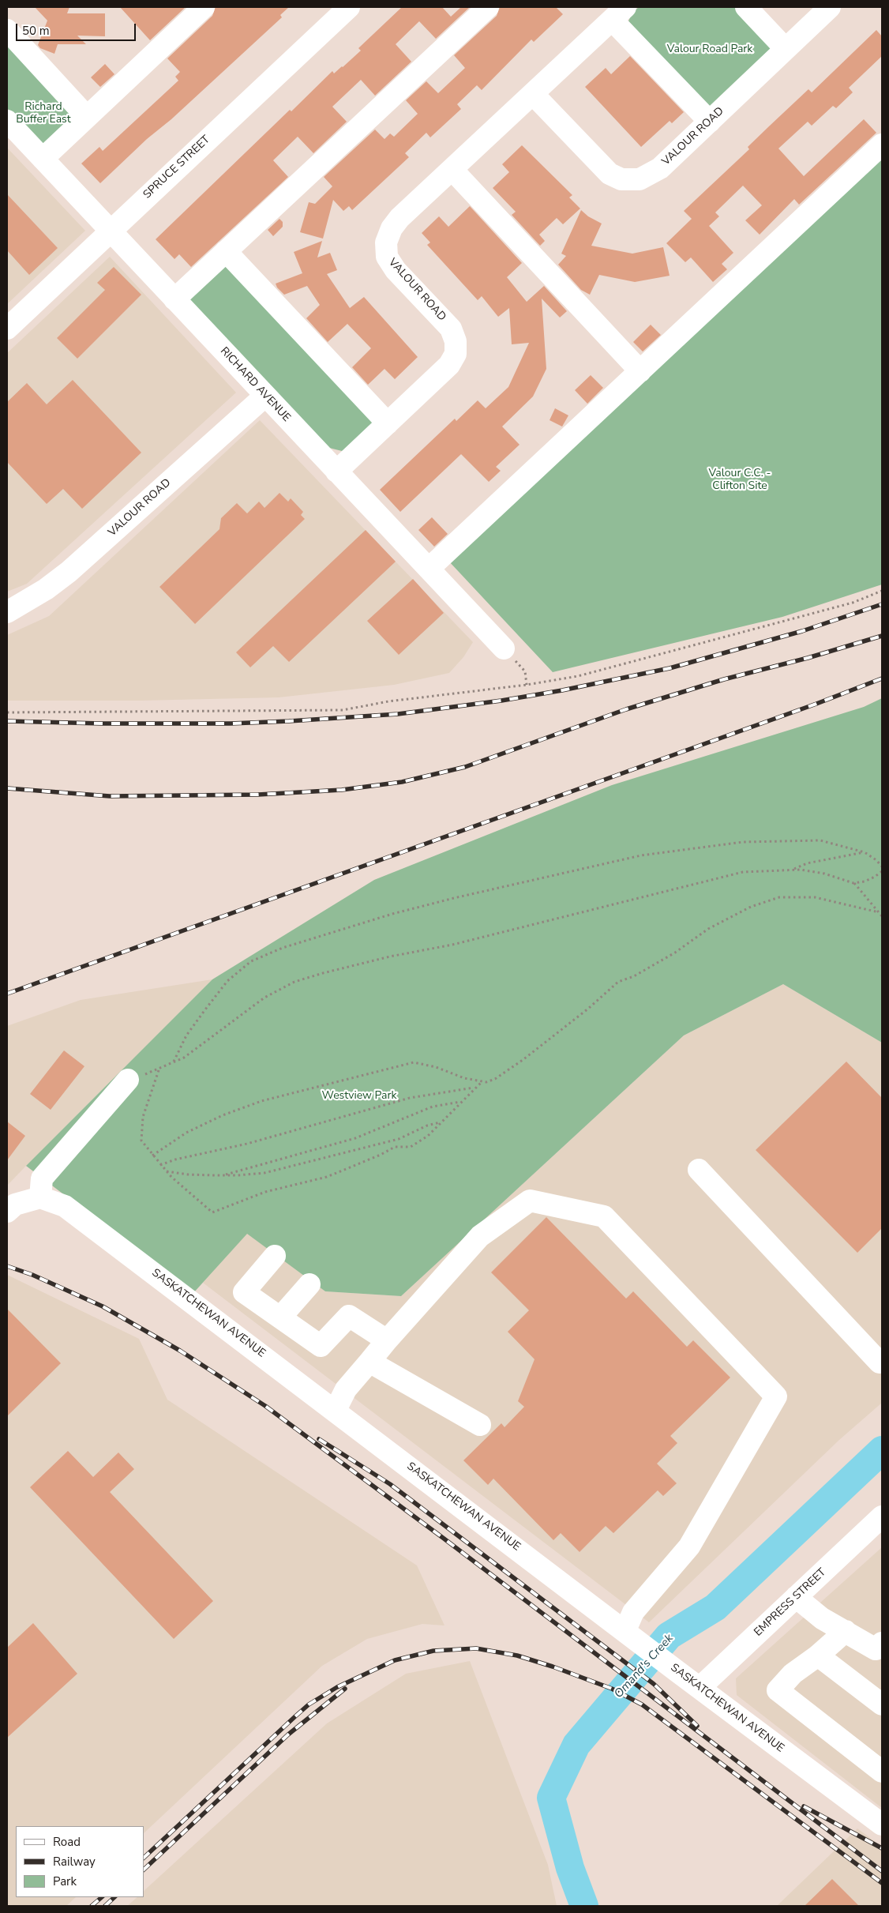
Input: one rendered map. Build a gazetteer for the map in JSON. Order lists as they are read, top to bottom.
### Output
{
  "streets": {
    "street": [
      "VALOUR ROAD",
      "SPRUCE STREET",
      "RICHARD AVENUE",
      "SASKATCHEWAN AVENUE",
      "EMPRESS STREET"
    ]
  },
  "crossings": [
    ["VALOUR ROAD", "RICHARD AVENUE"],
    ["SPRUCE STREET", "RICHARD AVENUE"],
    ["SASKATCHEWAN AVENUE", "EMPRESS STREET"]
  ],
  "water": ["Omand's Creek"],
  "parks": [
    "Valour Road Park",
    "Richard Buffer East",
    "Valour C.C. - Clifton Site",
    "Westview Park"
  ],
  "legend": ["Road", "Railway", "Park"],
  "scale_bar": "50 m"
}
